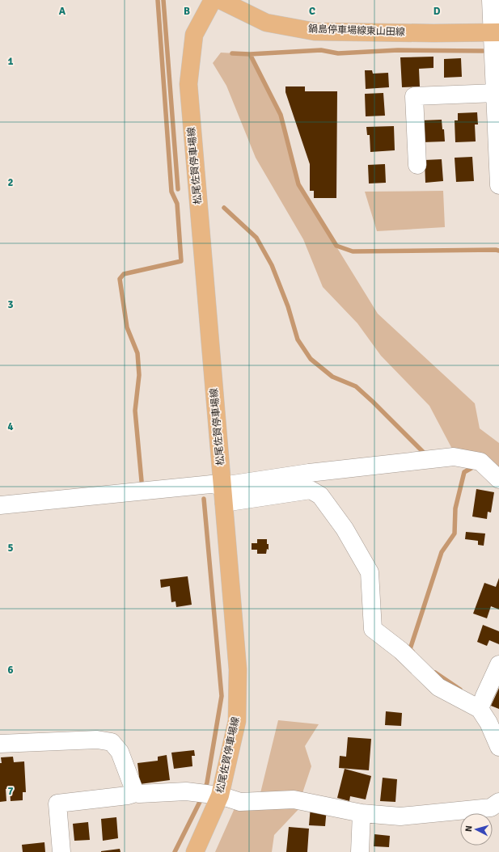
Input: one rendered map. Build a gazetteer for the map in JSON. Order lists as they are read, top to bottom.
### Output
{
  "streets": {
    "main road": ["鍋島停車場線東山田線", "松尾佐賀停車場線"]
  },
  "north": "left",
  "grid": {
    "columns": [
      "A",
      "B",
      "C",
      "D"
    ],
    "rows": [
      "1",
      "2",
      "3",
      "4",
      "5",
      "6",
      "7"
    ]
  }
}
